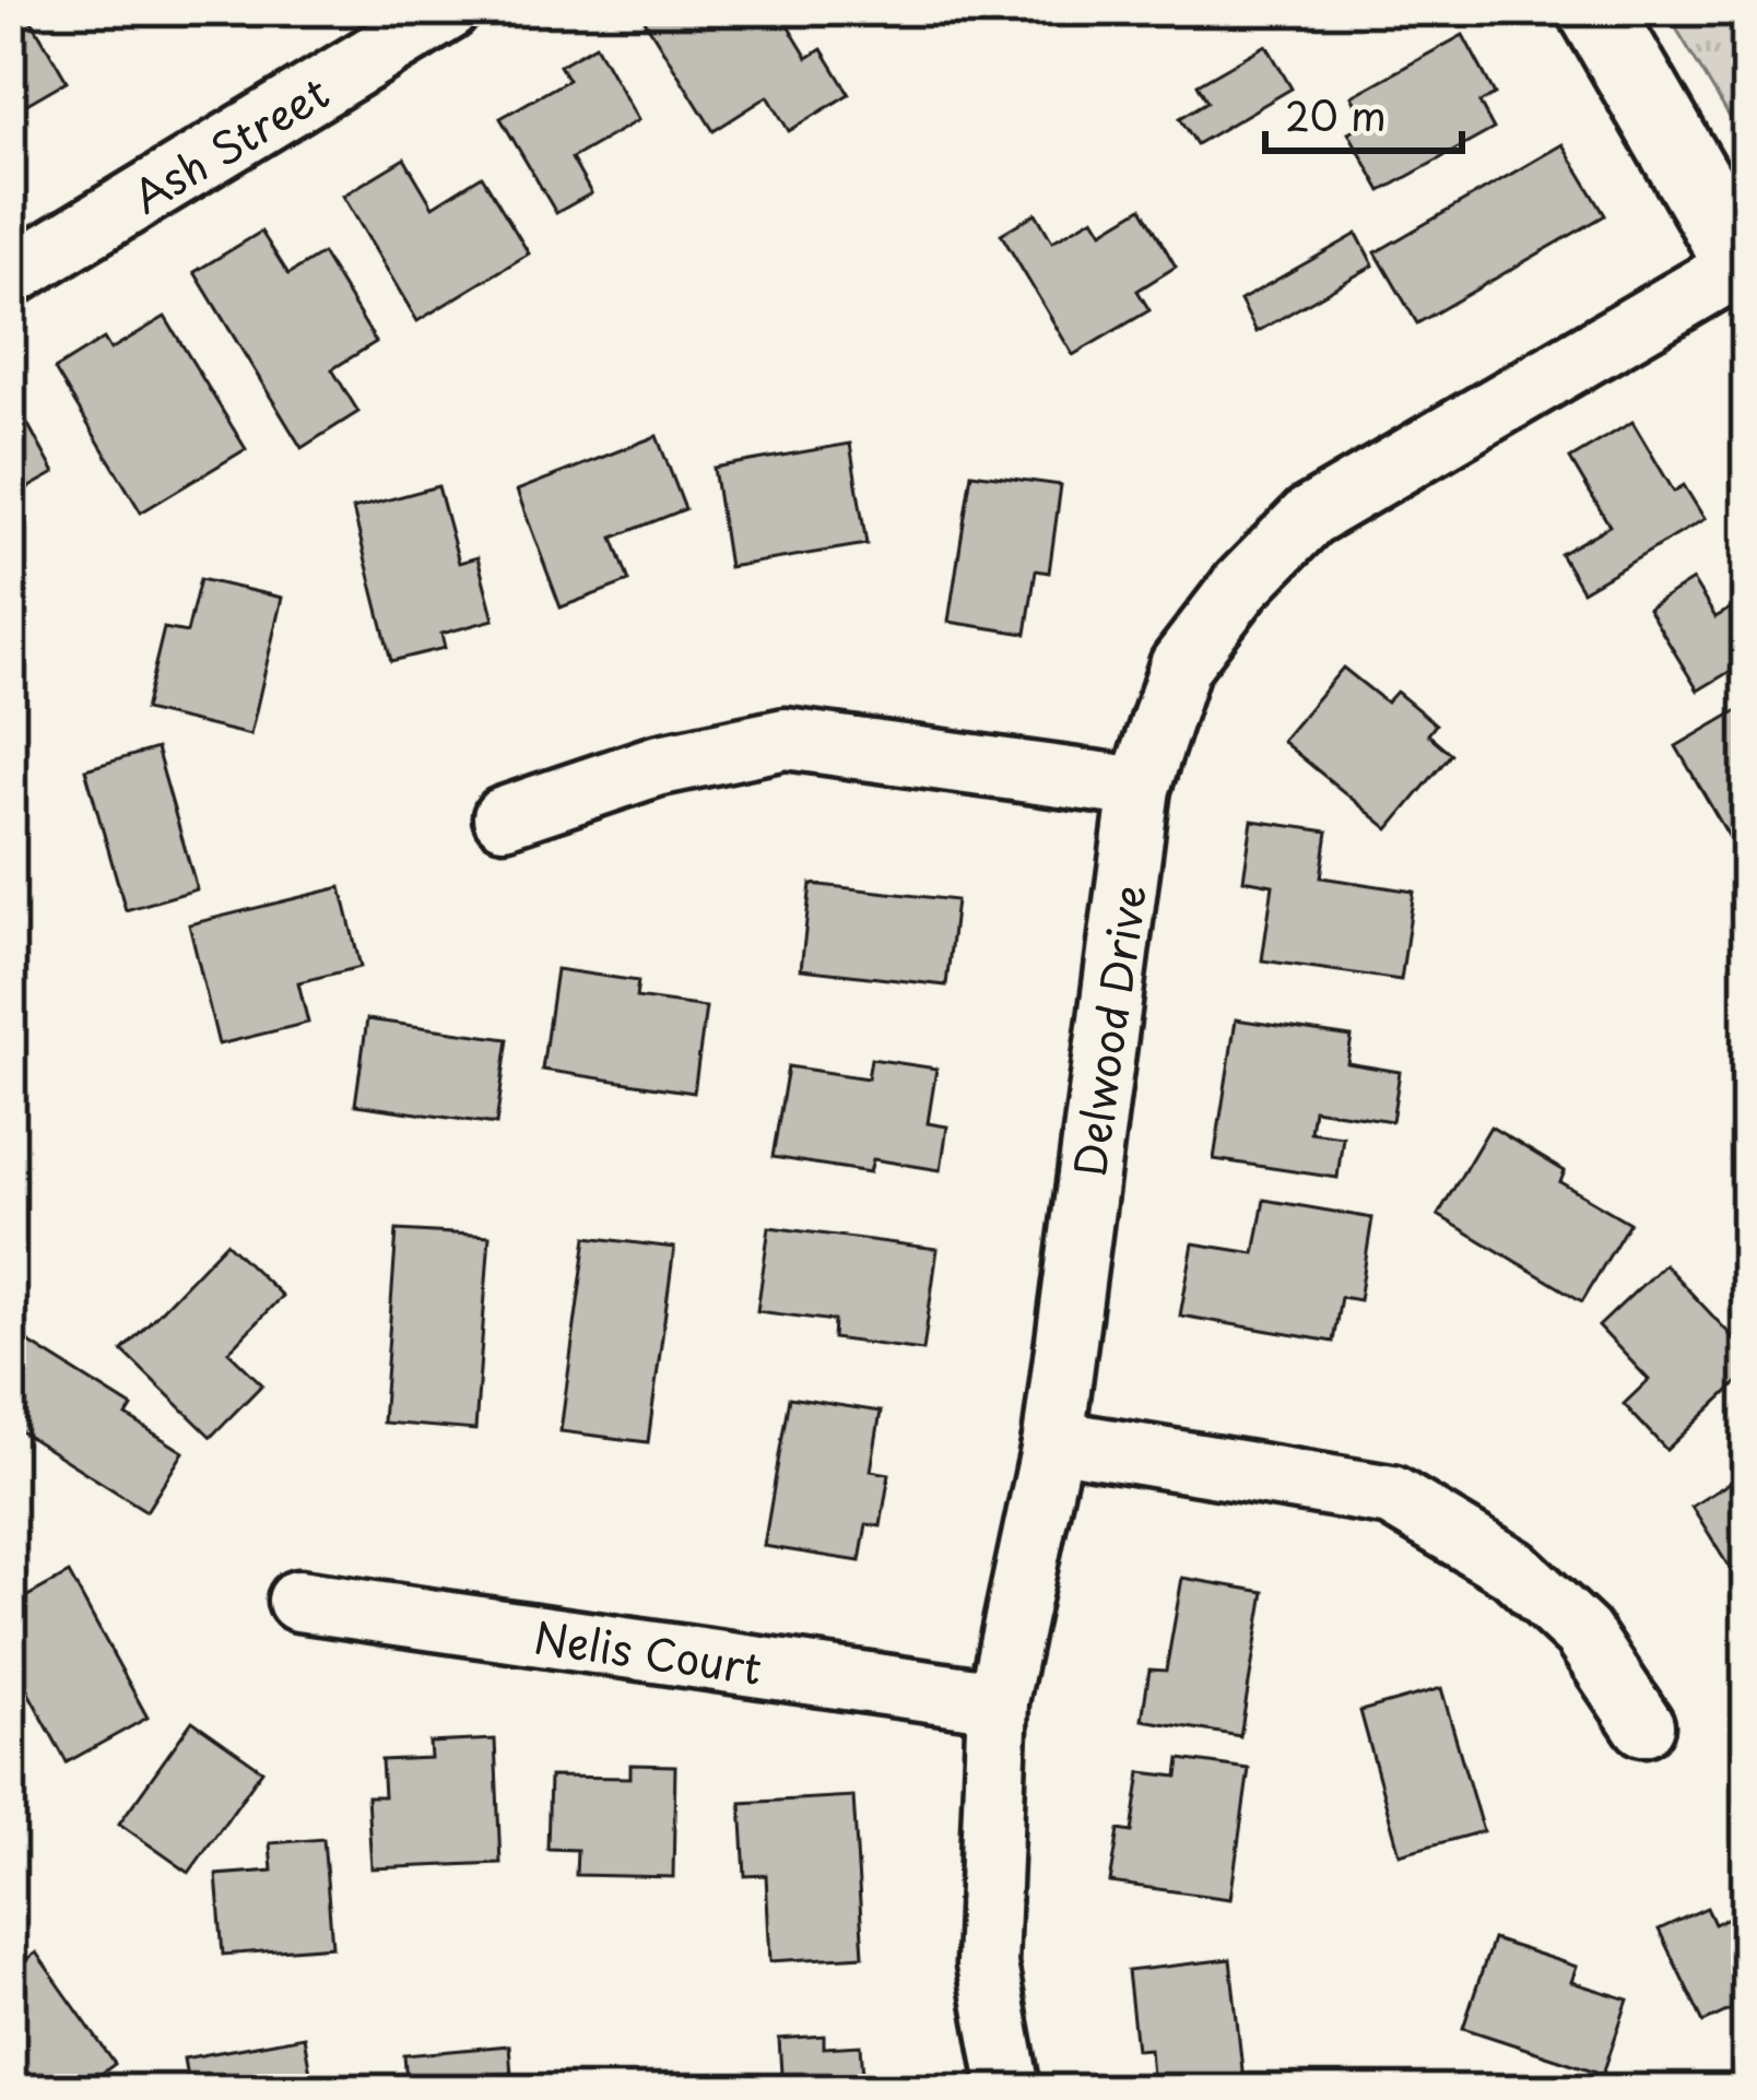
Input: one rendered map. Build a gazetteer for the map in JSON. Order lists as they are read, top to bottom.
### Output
{
  "streets": {
    "street": ["Ash Street", "Delwood Drive", "Nelis Court"]
  },
  "crossings": [
    ["Delwood Drive", "Nelis Court"]
  ],
  "scale_bar": "20 m"
}
